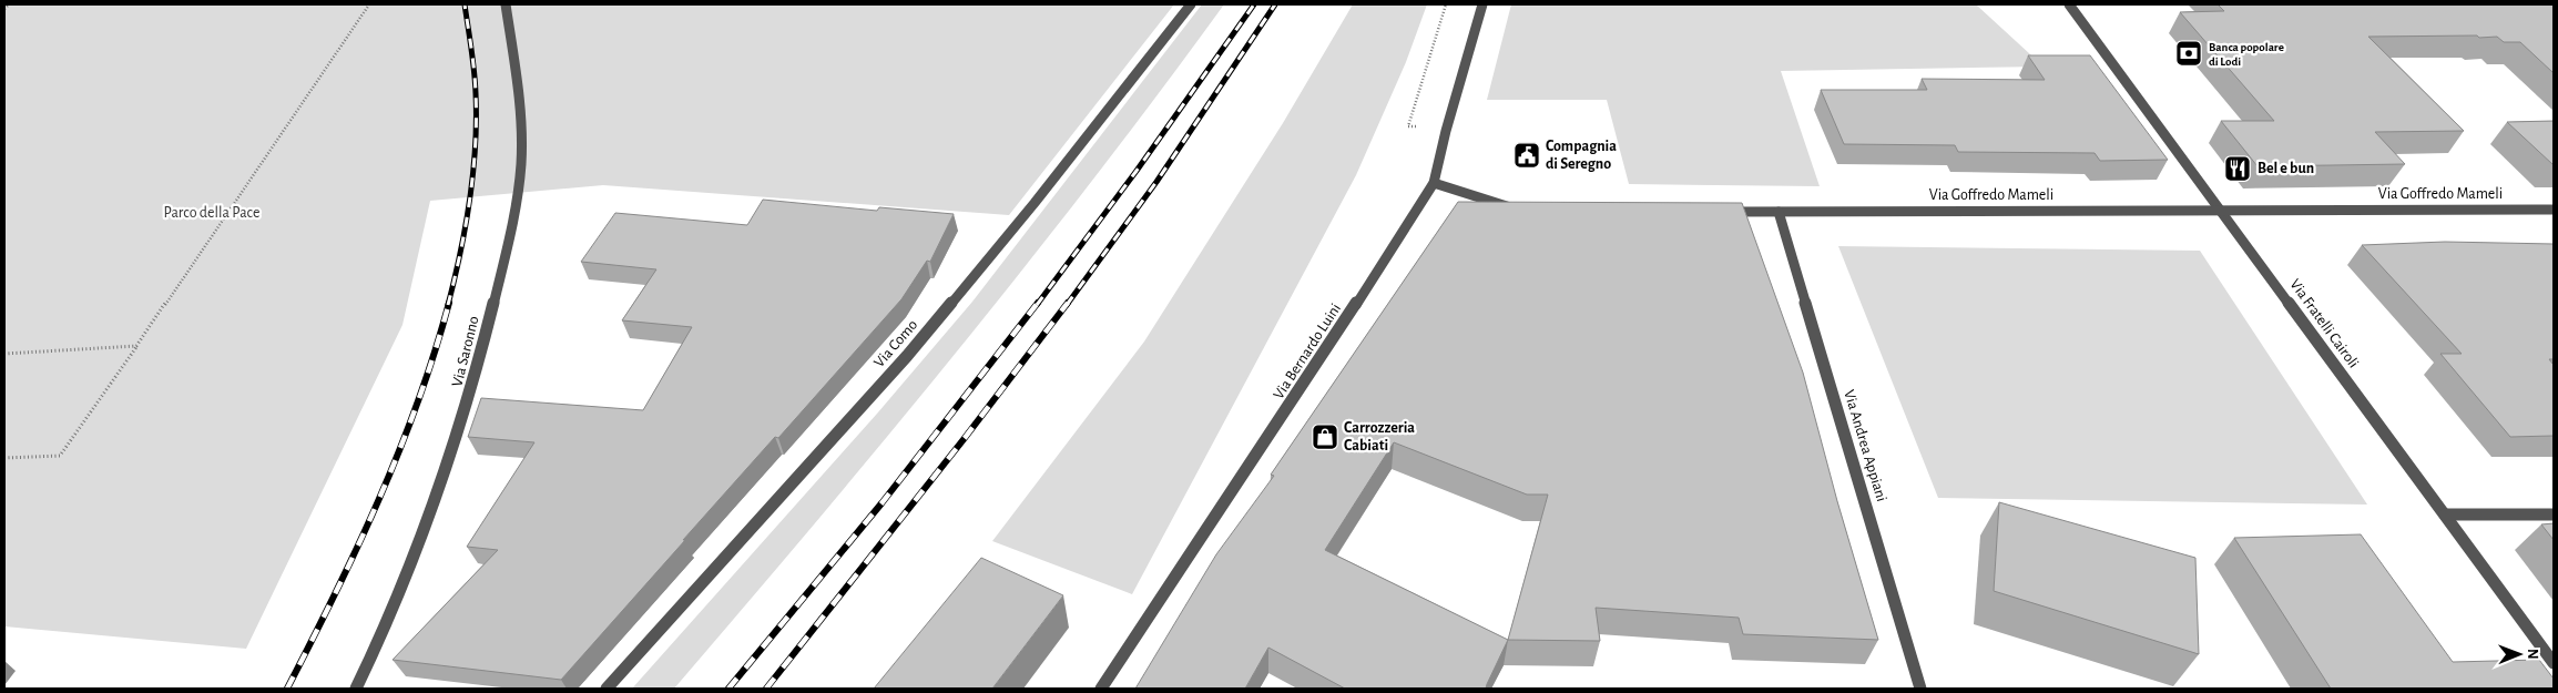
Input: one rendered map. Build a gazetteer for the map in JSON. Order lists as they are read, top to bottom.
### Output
{
  "streets": {
    "street": [
      "Via Goffredo Mameli",
      "Via Fratelli Cairoli",
      "Via Como",
      "Via Saronno",
      "Via Bernardo Luini",
      "Via Andrea Appiani"
    ]
  },
  "crossings": [
    ["Via Goffredo Mameli", "Via Fratelli Cairoli"],
    ["Via Goffredo Mameli", "Via Andrea Appiani"]
  ],
  "parks": ["Parco della Pace"],
  "places": {
    "bank": ["Banca popolare di Lodi"],
    "public building": ["Compagnia di Seregno"],
    "restaurant": ["Bel e bun"],
    "shop": ["Carrozzeria Cabiati"]
  },
  "north": "right"
}
